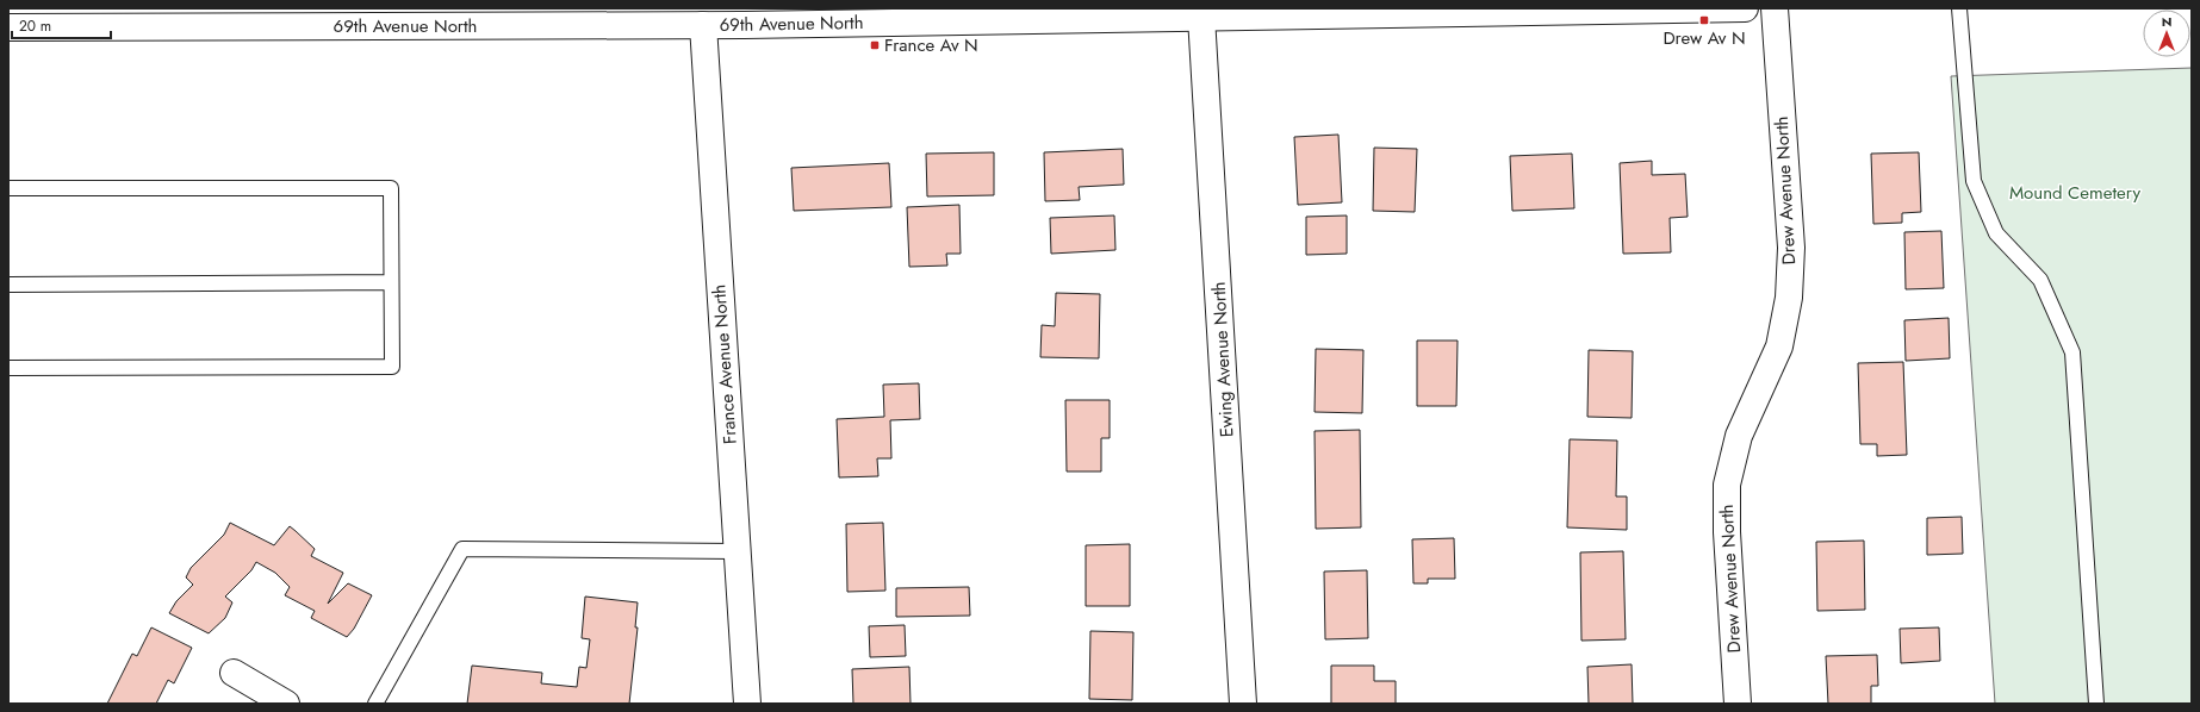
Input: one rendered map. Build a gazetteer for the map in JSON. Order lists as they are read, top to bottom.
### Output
{
  "streets": {
    "street": [
      "69th Avenue North",
      "Drew Avenue North",
      "Ewing Avenue North",
      "France Avenue North"
    ]
  },
  "crossings": [
    ["69th Avenue North", "Ewing Avenue North"],
    ["69th Avenue North", "France Avenue North"]
  ],
  "parks": ["Mound Cemetery"],
  "places": {
    "transit": ["Drew Av N", "France Av N"]
  },
  "scale_bar": "20 m",
  "north": "top"
}
